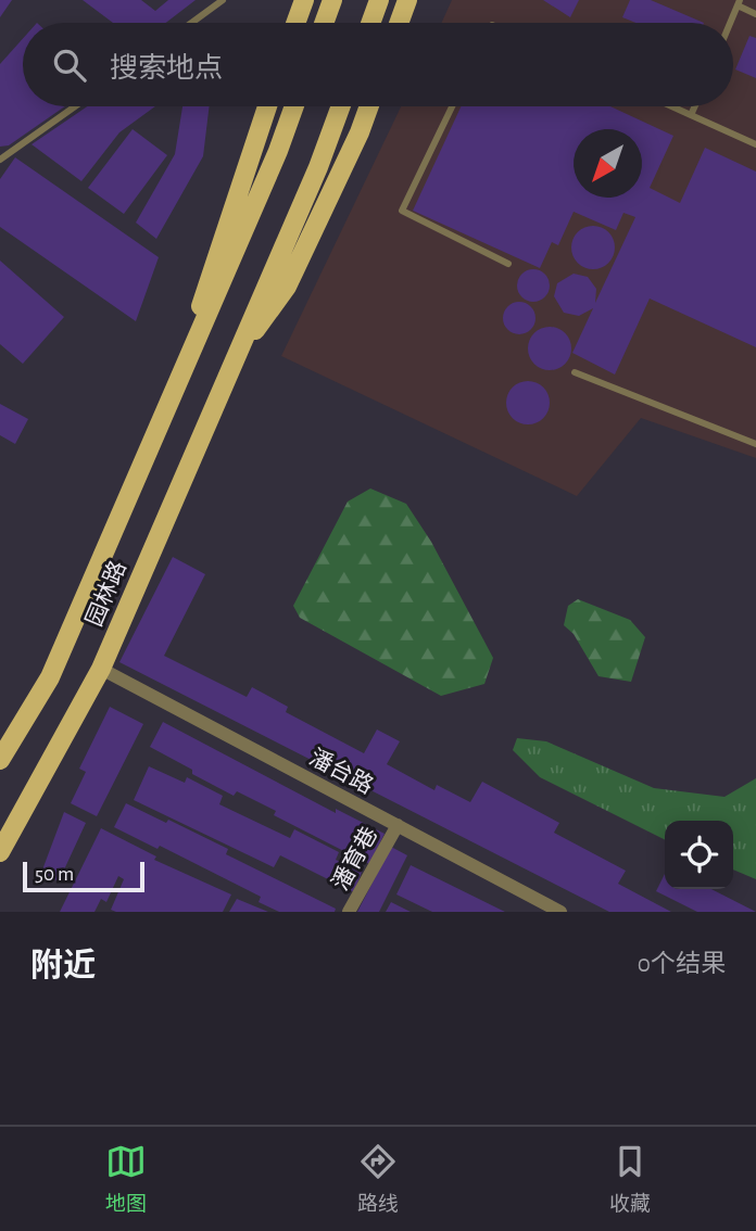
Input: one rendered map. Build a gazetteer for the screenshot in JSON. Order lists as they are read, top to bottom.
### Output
{
  "streets": {
    "main road": ["园林路"],
    "street": ["潘台路", "潘育巷"]
  },
  "crossings": [
    ["园林路", "潘台路"],
    ["潘台路", "潘育巷"]
  ],
  "scale_bar": "50 m",
  "north": "bottom left",
  "page": {
    "search": "搜索地点",
    "scale": "50 m",
    "heading": ["附近", "0个结果"],
    "nav": ["地图", "路线", "收藏"]
  }
}
